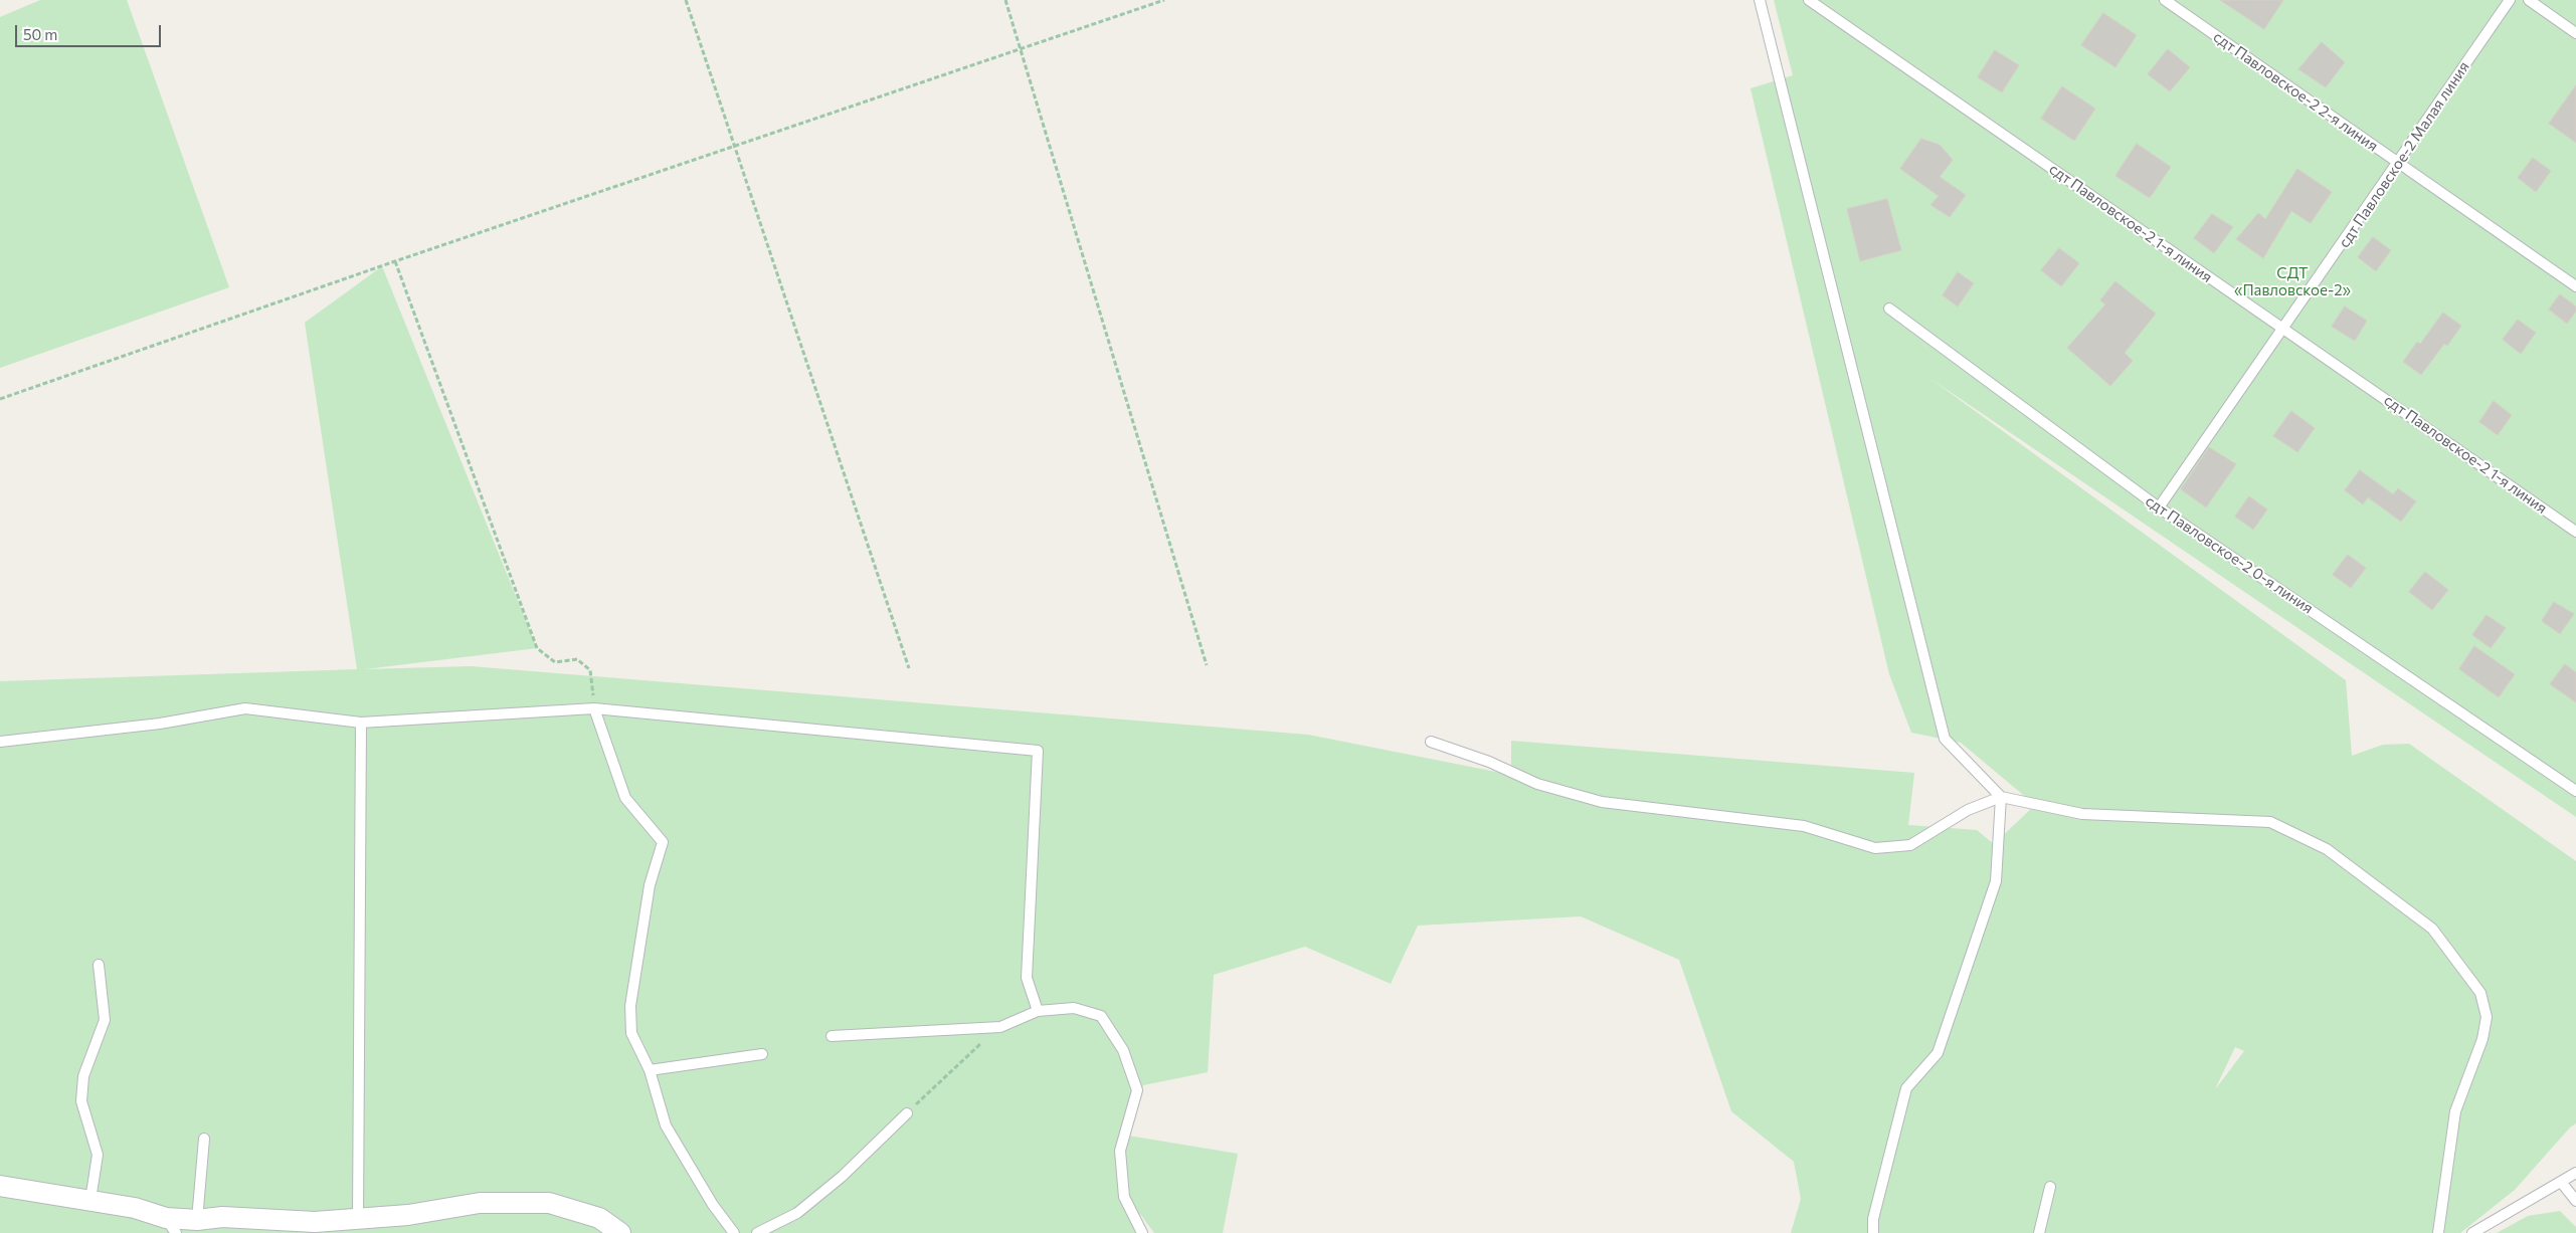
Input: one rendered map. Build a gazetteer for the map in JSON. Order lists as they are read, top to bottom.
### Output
{
  "streets": {
    "lane": [
      "сдт Павловское-2 2-я линия",
      "сдт Павловское-2 Малая линия",
      "сдт Павловское-2 1-я линия",
      "сдт Павловское-2 0-я линия"
    ]
  },
  "crossings": [
    ["сдт Павловское-2 2-я линия", "сдт Павловское-2 Малая линия"],
    ["сдт Павловское-2 Малая линия", "сдт Павловское-2 1-я линия"],
    ["сдт Павловское-2 Малая линия", "сдт Павловское-2 0-я линия"]
  ],
  "parks": ["СДТ «Павловское-2»"],
  "scale_bar": "50 m"
}
